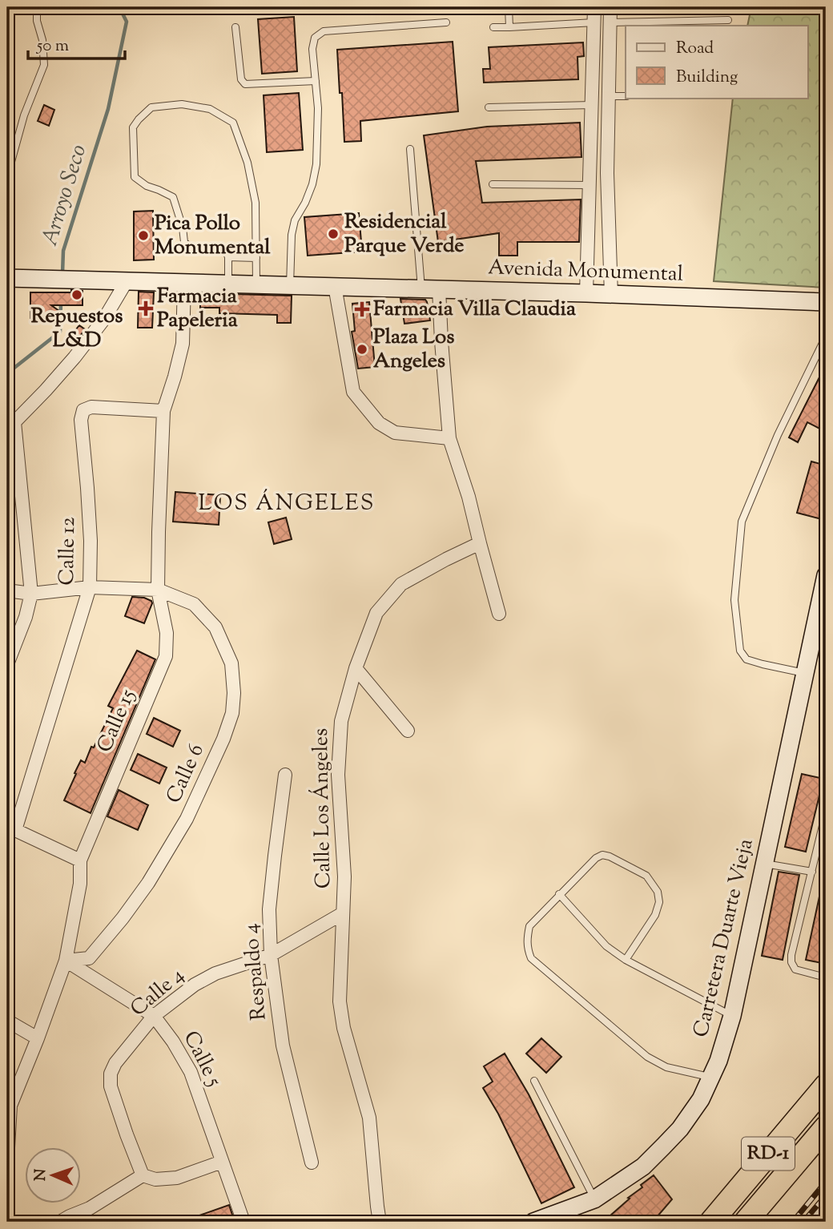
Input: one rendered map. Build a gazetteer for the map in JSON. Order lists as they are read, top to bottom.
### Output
{
  "streets": {
    "highway": ["RD-1"],
    "main road": ["Avenida Monumental", "Carretera Duarte Vieja"],
    "street": [
      "Calle 12",
      "Calle 15",
      "Calle 6",
      "Calle Los Ángeles",
      "Respaldo 4",
      "Calle 4",
      "Calle 5"
    ]
  },
  "crossings": [
    ["Avenida Monumental", "Calle 15"],
    ["Calle 12", "Calle 15"],
    ["Calle 12", "Calle 6"],
    ["Calle 15", "Calle 6"],
    ["Calle 15", "Calle 5"],
    ["Calle 6", "Calle 5"],
    ["Calle Los Ángeles", "Calle 4"],
    ["Respaldo 4", "Calle 4"],
    ["Calle 4", "Calle 5"]
  ],
  "districts": ["LOS ÁNGELES"],
  "water": ["Arroyo Seco"],
  "places": {
    "other": [
      "Residencial Parque Verde",
      "Pica Pollo Monumental",
      "Repuestos L&D",
      "Plaza Los Angeles"
    ],
    "health": ["Farmacia Papeleria", "Farmacia Villa Claudia"]
  },
  "legend": ["Road", "Building"],
  "scale_bar": "50 m",
  "north": "left"
}
